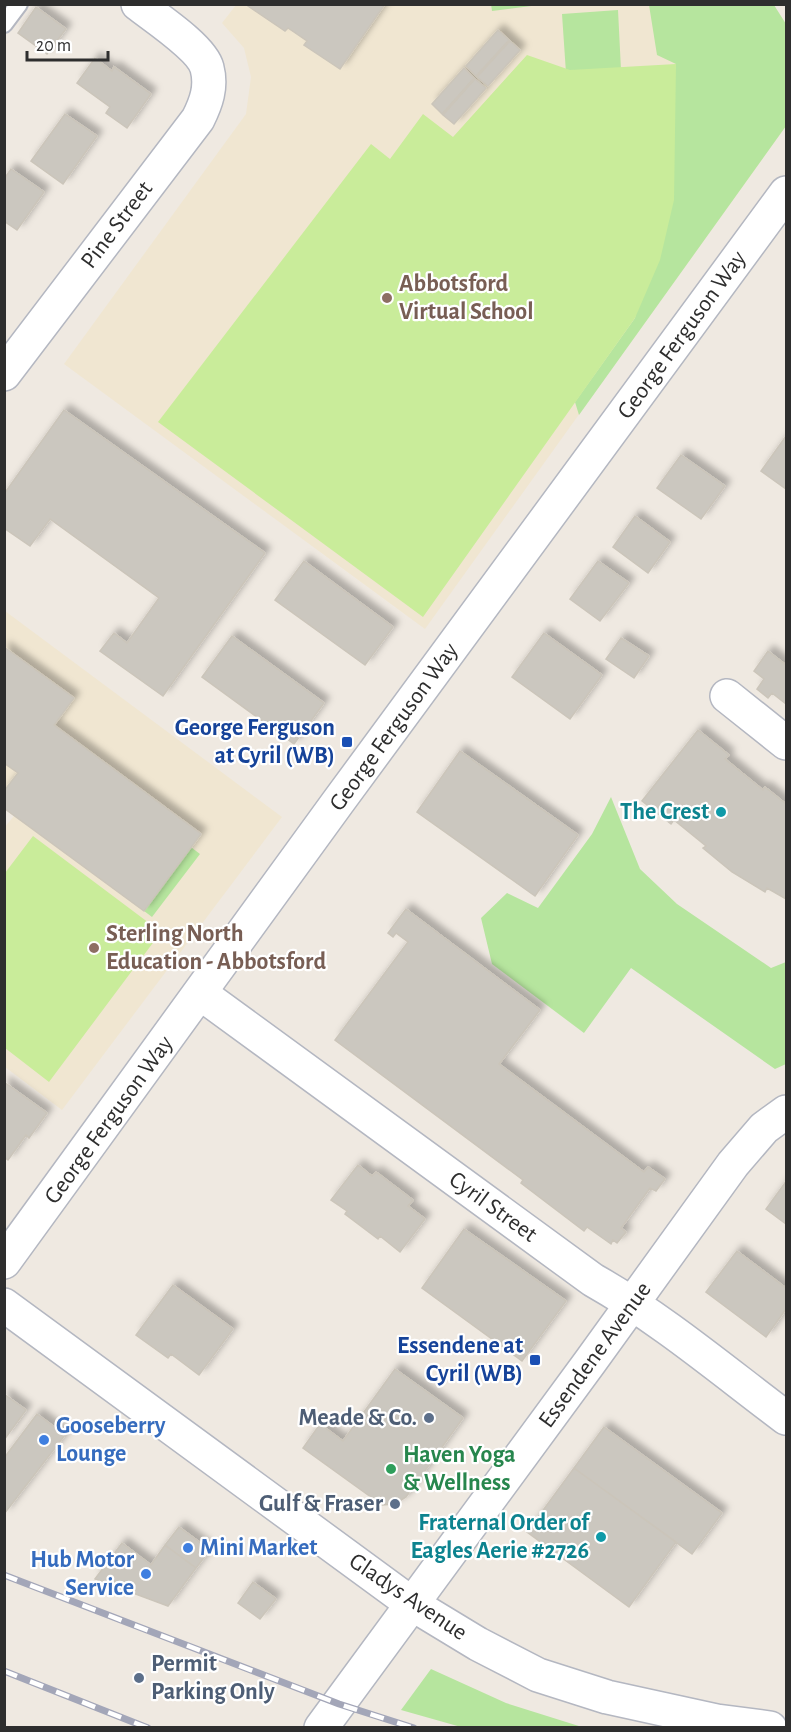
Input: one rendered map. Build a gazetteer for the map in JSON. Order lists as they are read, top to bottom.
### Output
{
  "streets": {
    "main road": [
      "Pine Street",
      "George Ferguson Way",
      "Cyril Street",
      "Essendene Avenue",
      "Gladys Avenue"
    ]
  },
  "crossings": [
    ["George Ferguson Way", "Cyril Street"],
    ["Cyril Street", "Essendene Avenue"],
    ["Essendene Avenue", "Gladys Avenue"]
  ],
  "places": {
    "other": [
      "Abbotsford Virtual School",
      "The Crest",
      "Sterling North Education - Abbotsford",
      "Meade & Co.",
      "Gooseberry Lounge",
      "Haven Yoga & Wellness",
      "Gulf & Fraser",
      "Fraternal Order of Eagles Aerie #2726",
      "Mini Market",
      "Hub Motor Service",
      "Permit Parking Only"
    ],
    "transit": ["George Ferguson at Cyril (WB)", "Essendene at Cyril (WB)"]
  },
  "scale_bar": "20 m"
}
